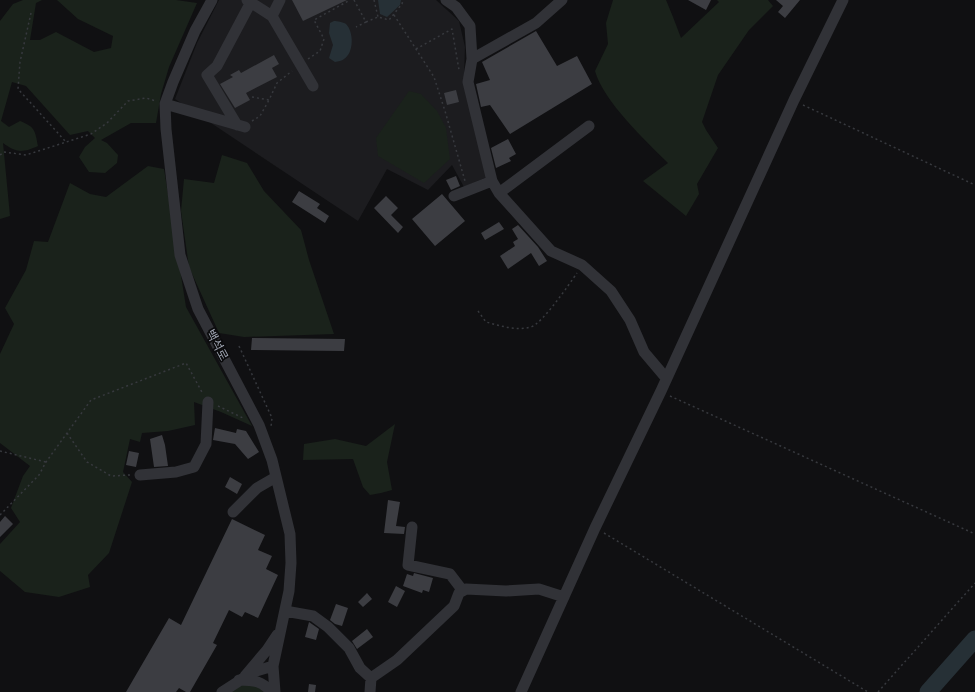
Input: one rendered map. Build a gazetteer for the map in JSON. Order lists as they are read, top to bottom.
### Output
{
  "streets": {
    "street": ["백석로"]
  }
}
